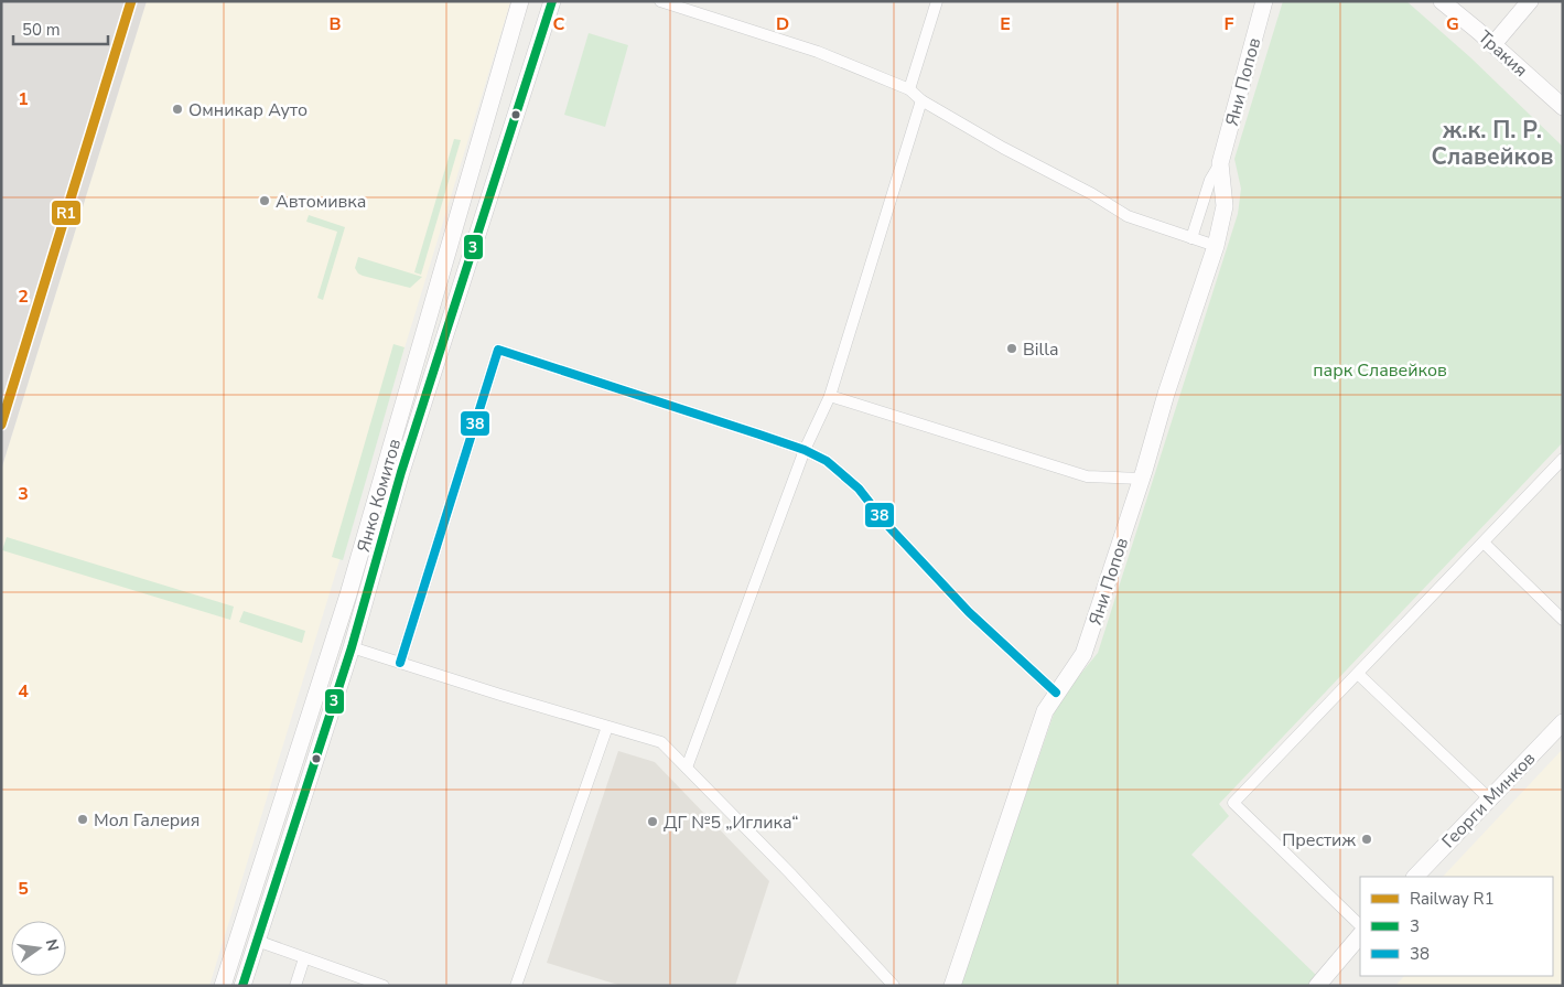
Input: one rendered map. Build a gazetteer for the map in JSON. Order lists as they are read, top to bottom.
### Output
{
  "streets": {
    "main road": [
      "Тракия",
      "Яни Попов",
      "Янко Комитов",
      "Георги Минков"
    ]
  },
  "districts": ["ж.к. П. Р. Славейков"],
  "parks": ["парк Славейков"],
  "places": [
    "Омникар Ауто",
    "Автомивка",
    "Billa",
    "Мол Галерия",
    "ДГ №5 „Иглика“",
    "Престиж"
  ],
  "lines": ["rail line R1", "transit line 3", "transit line 38"],
  "legend": ["Railway R1", "3", "38"],
  "scale_bar": "50 m",
  "north": "right",
  "grid": {
    "columns": [
      "B",
      "C",
      "D",
      "E",
      "F",
      "G"
    ],
    "rows": [
      "1",
      "2",
      "3",
      "4",
      "5"
    ]
  }
}
